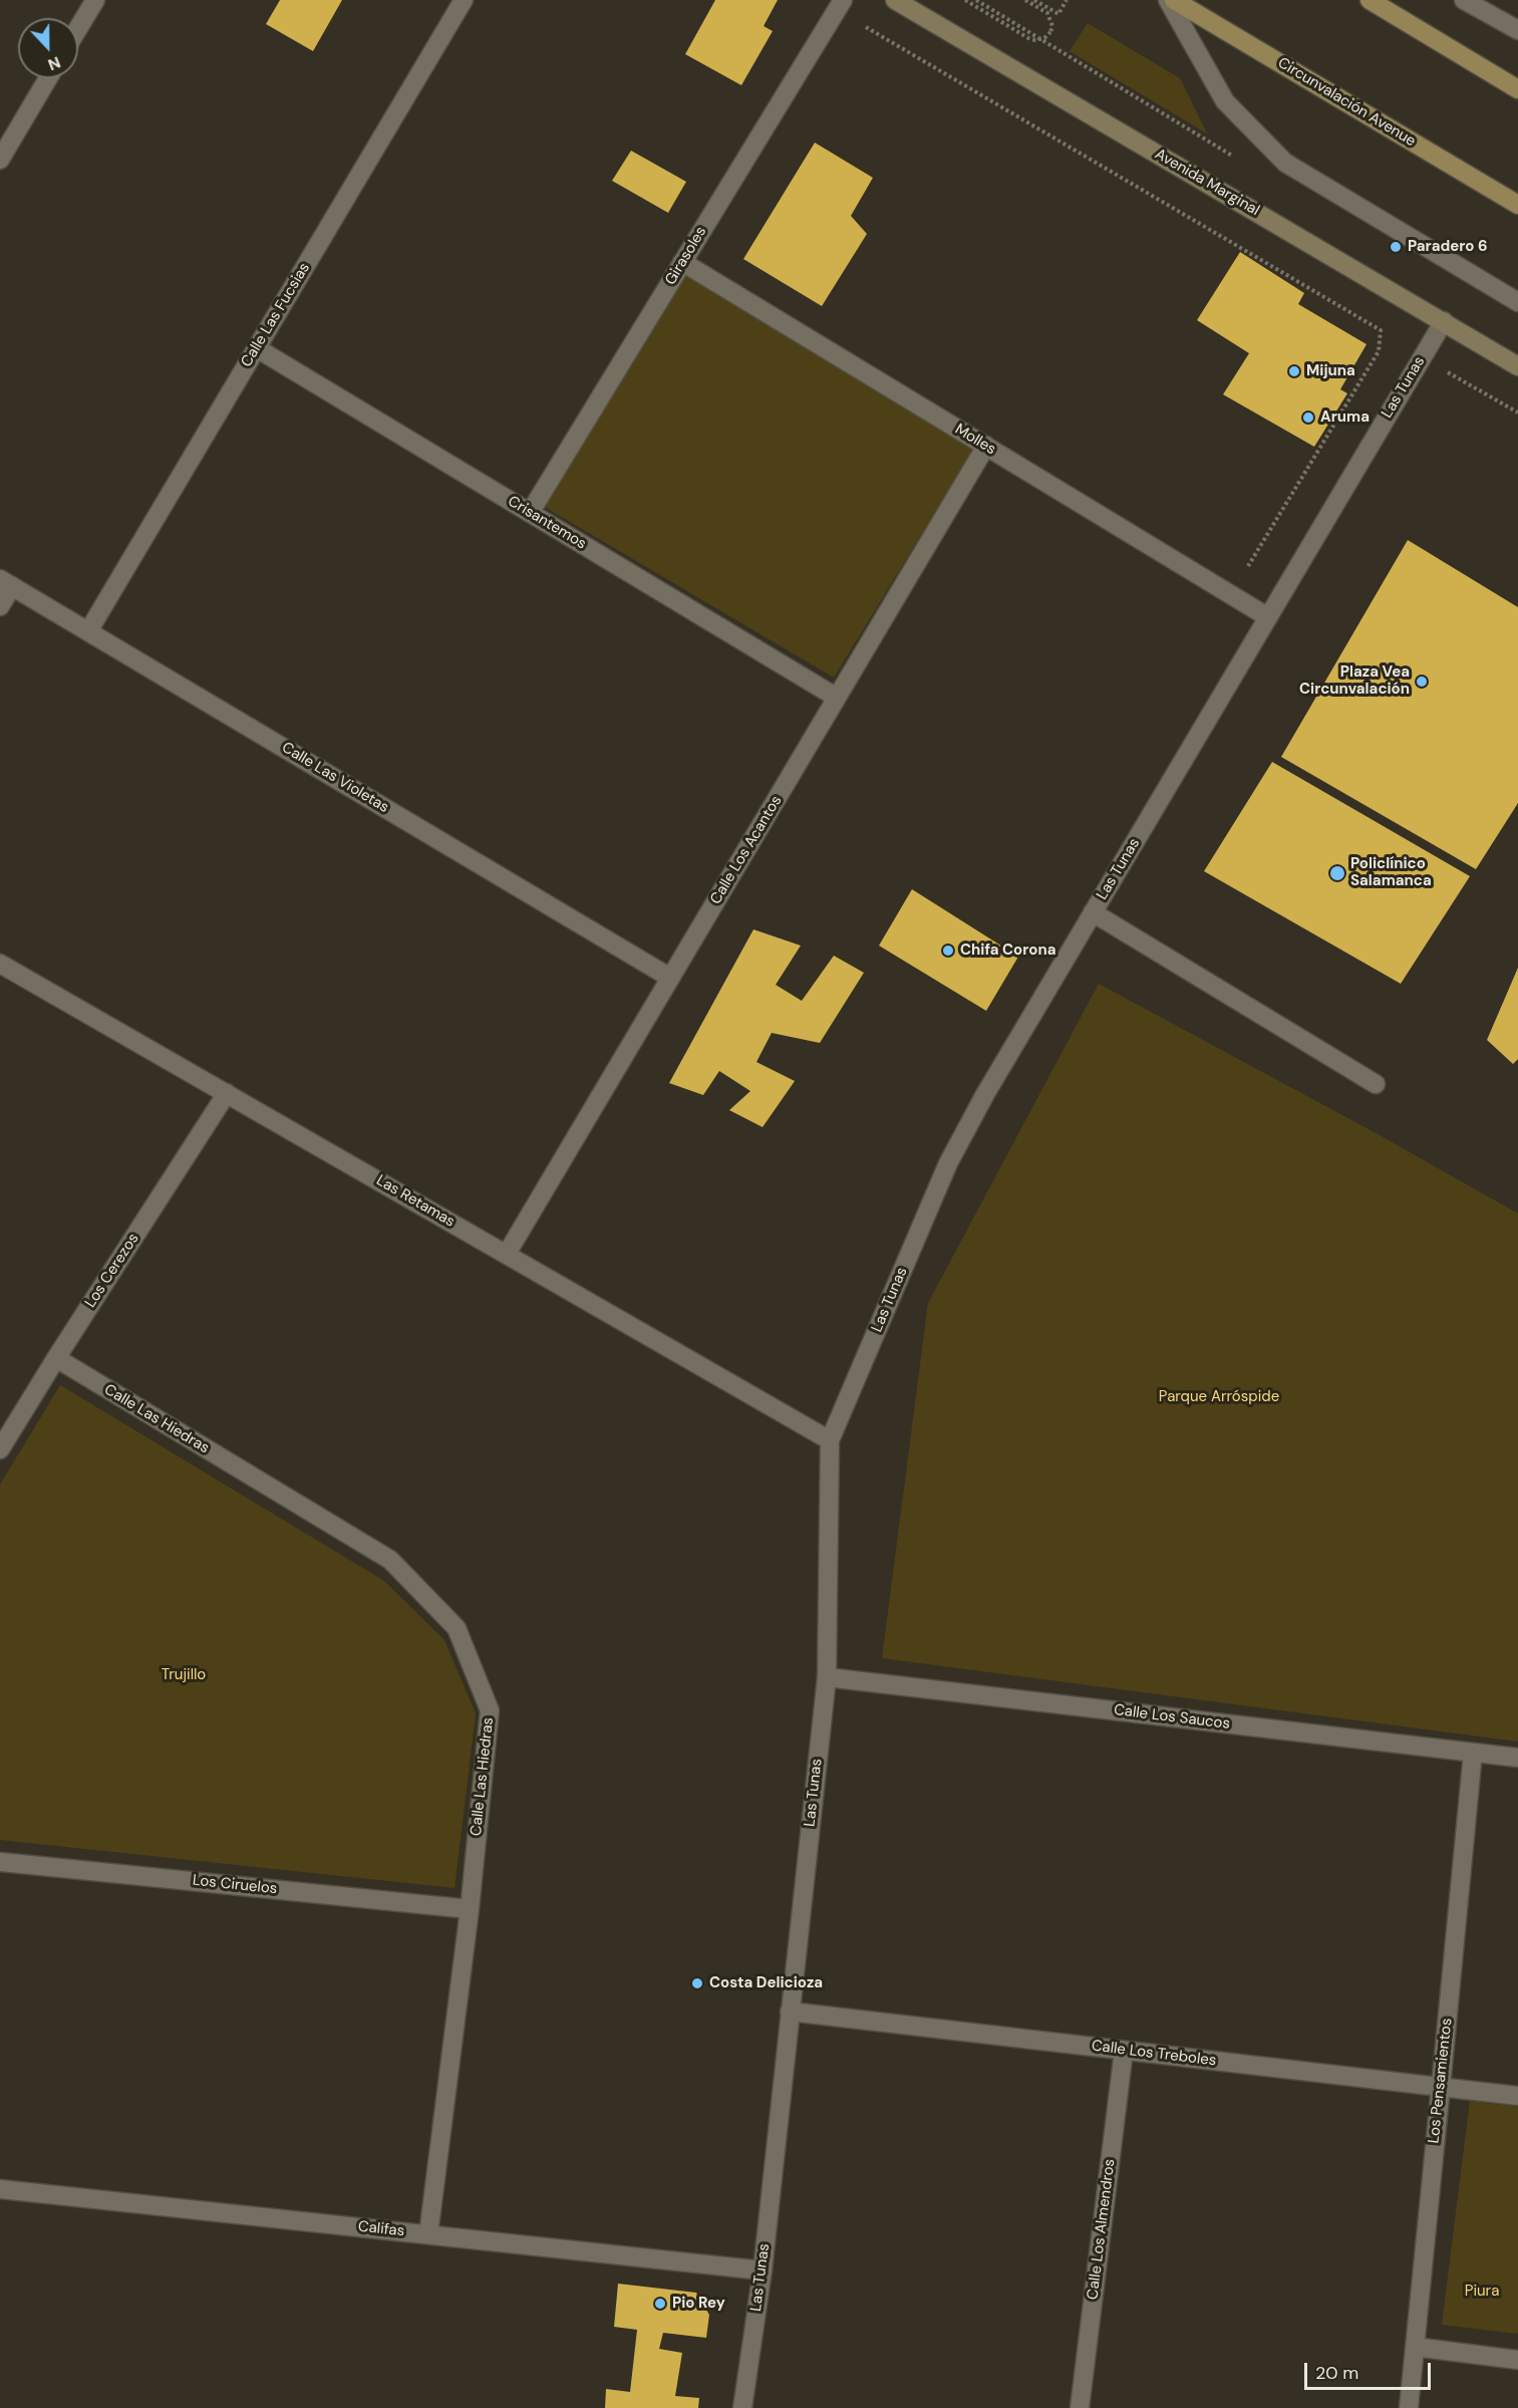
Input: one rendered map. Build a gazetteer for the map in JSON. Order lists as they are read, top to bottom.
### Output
{
  "streets": {
    "main road": ["Circunvalación Avenue", "Avenida Marginal"],
    "street": [
      "Girasoles",
      "Calle Las Fucsias",
      "Las Tunas",
      "Molles",
      "Crisantemos",
      "Calle Las Violetas",
      "Calle Los Acantos",
      "Las Retamas",
      "Los Cerezos",
      "Calle Las Hiedras",
      "Calle Los Saucos",
      "Los Ciruelos",
      "Calle Los Treboles",
      "Los Pensamientos",
      "Califas",
      "Calle Los Almendros"
    ]
  },
  "crossings": [
    ["Avenida Marginal", "Las Tunas"],
    ["Girasoles", "Molles"],
    ["Girasoles", "Crisantemos"],
    ["Calle Las Fucsias", "Crisantemos"],
    ["Calle Las Fucsias", "Calle Las Violetas"],
    ["Las Tunas", "Molles"],
    ["Las Tunas", "Las Retamas"],
    ["Las Tunas", "Calle Los Saucos"],
    ["Las Tunas", "Calle Los Treboles"],
    ["Las Tunas", "Califas"],
    ["Molles", "Calle Los Acantos"],
    ["Crisantemos", "Calle Los Acantos"],
    ["Calle Las Violetas", "Calle Los Acantos"],
    ["Calle Los Acantos", "Las Retamas"],
    ["Las Retamas", "Los Cerezos"],
    ["Los Cerezos", "Calle Las Hiedras"],
    ["Calle Las Hiedras", "Los Ciruelos"],
    ["Calle Las Hiedras", "Califas"],
    ["Calle Los Saucos", "Los Pensamientos"],
    ["Calle Los Treboles", "Los Pensamientos"],
    ["Calle Los Treboles", "Calle Los Almendros"]
  ],
  "parks": ["Parque Arróspide", "Trujillo", "Piura"],
  "places": [
    "Paradero 6",
    "Mijuna",
    "Aruma",
    "Plaza Vea Circunvalación",
    "Policlínico Salamanca",
    "Chifa Corona",
    "Costa Delicioza",
    "Pio Rey"
  ],
  "scale_bar": "20 m",
  "north": "bottom"
}
